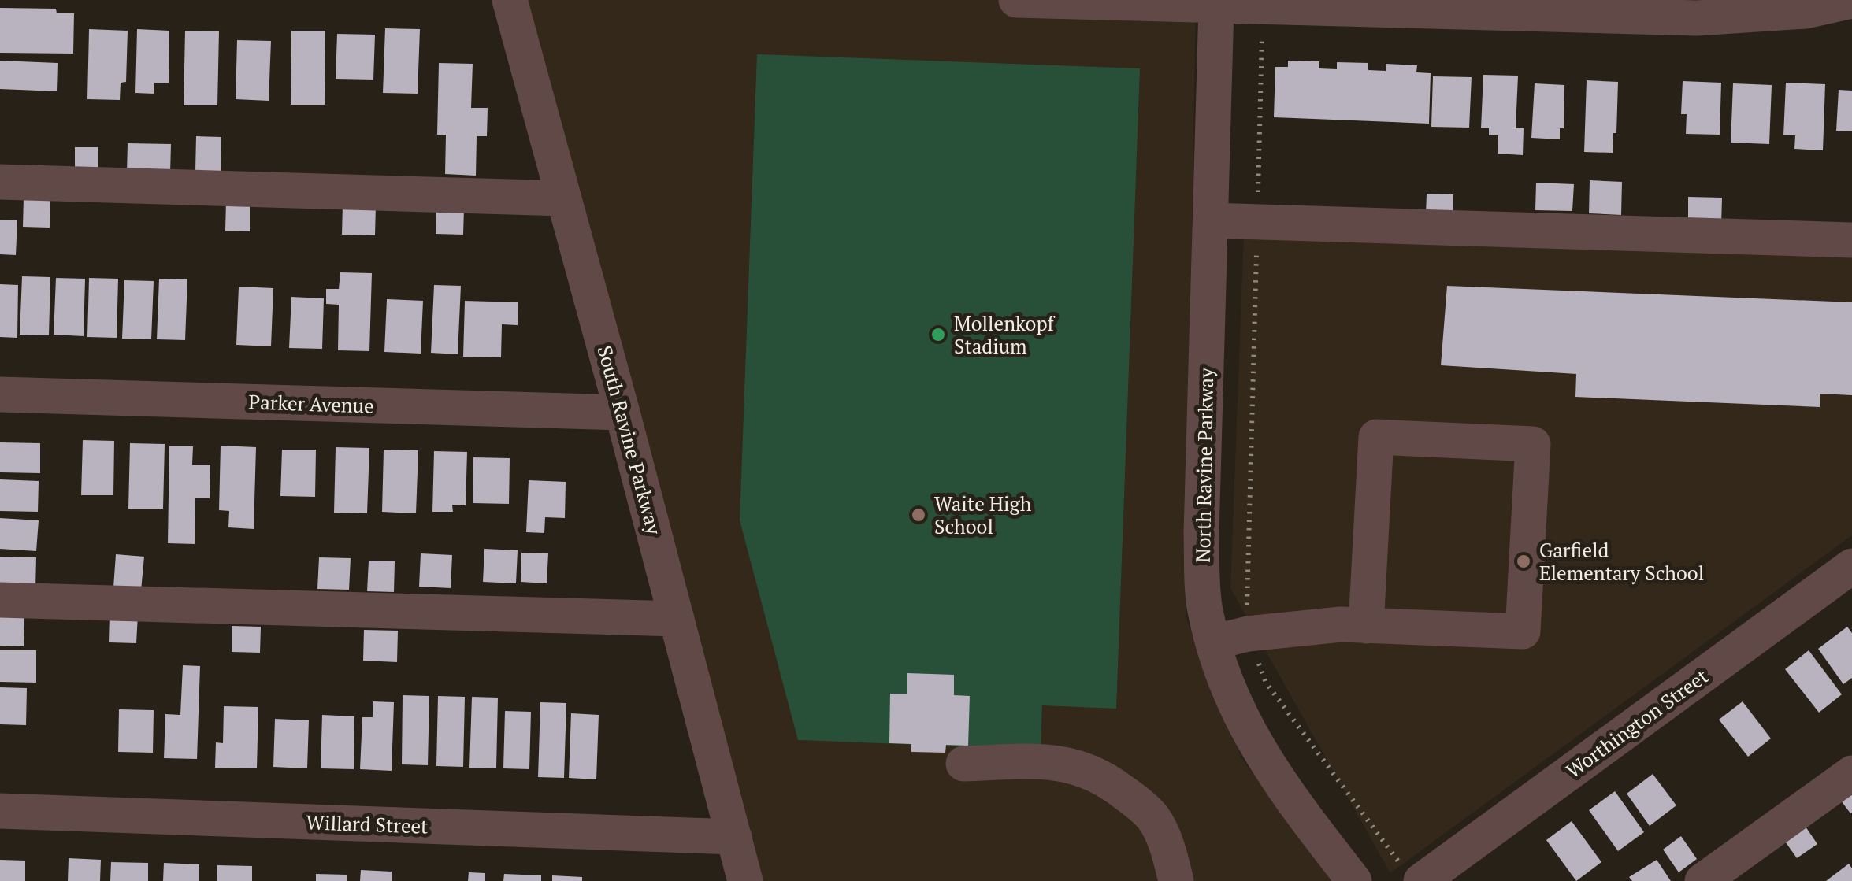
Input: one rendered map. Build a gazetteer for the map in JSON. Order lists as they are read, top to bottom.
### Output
{
  "streets": {
    "street": [
      "Parker Avenue",
      "South Ravine Parkway",
      "North Ravine Parkway",
      "Worthington Street",
      "Willard Street"
    ]
  },
  "crossings": [
    ["Parker Avenue", "South Ravine Parkway"],
    ["South Ravine Parkway", "Willard Street"]
  ],
  "places": ["Mollenkopf Stadium", "Waite High School", "Garfield Elementary School"]
}
